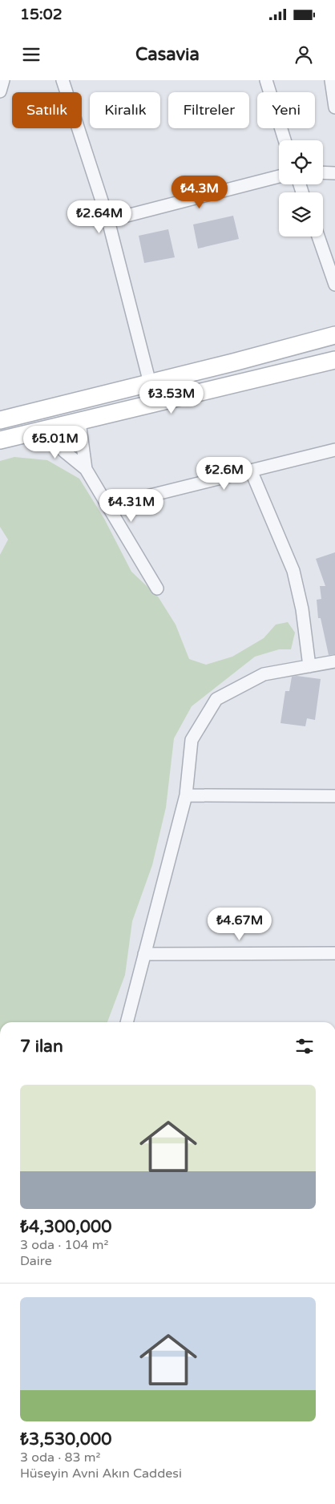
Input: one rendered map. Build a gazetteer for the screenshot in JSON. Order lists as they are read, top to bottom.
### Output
{
  "page": {
    "status": "15:02",
    "header": "Casavia",
    "chip": [
      "Satılık",
      "Kiralık",
      "Filtreler",
      "Yeni"
    ],
    "price": [
      "₺4.3M",
      "₺2.64M",
      "₺3.53M",
      "₺5.01M",
      "₺2.6M",
      "₺4.31M",
      "₺4.67M"
    ],
    "heading": "7 ilan",
    "list": [
      {
        "name": "₺4,300,000",
        "note": "3 oda · 104 m² · Daire"
      },
      {
        "name": "₺3,530,000",
        "note": "3 oda · 83 m² · Hüseyin Avni Akın Caddesi"
      }
    ]
  }
}
